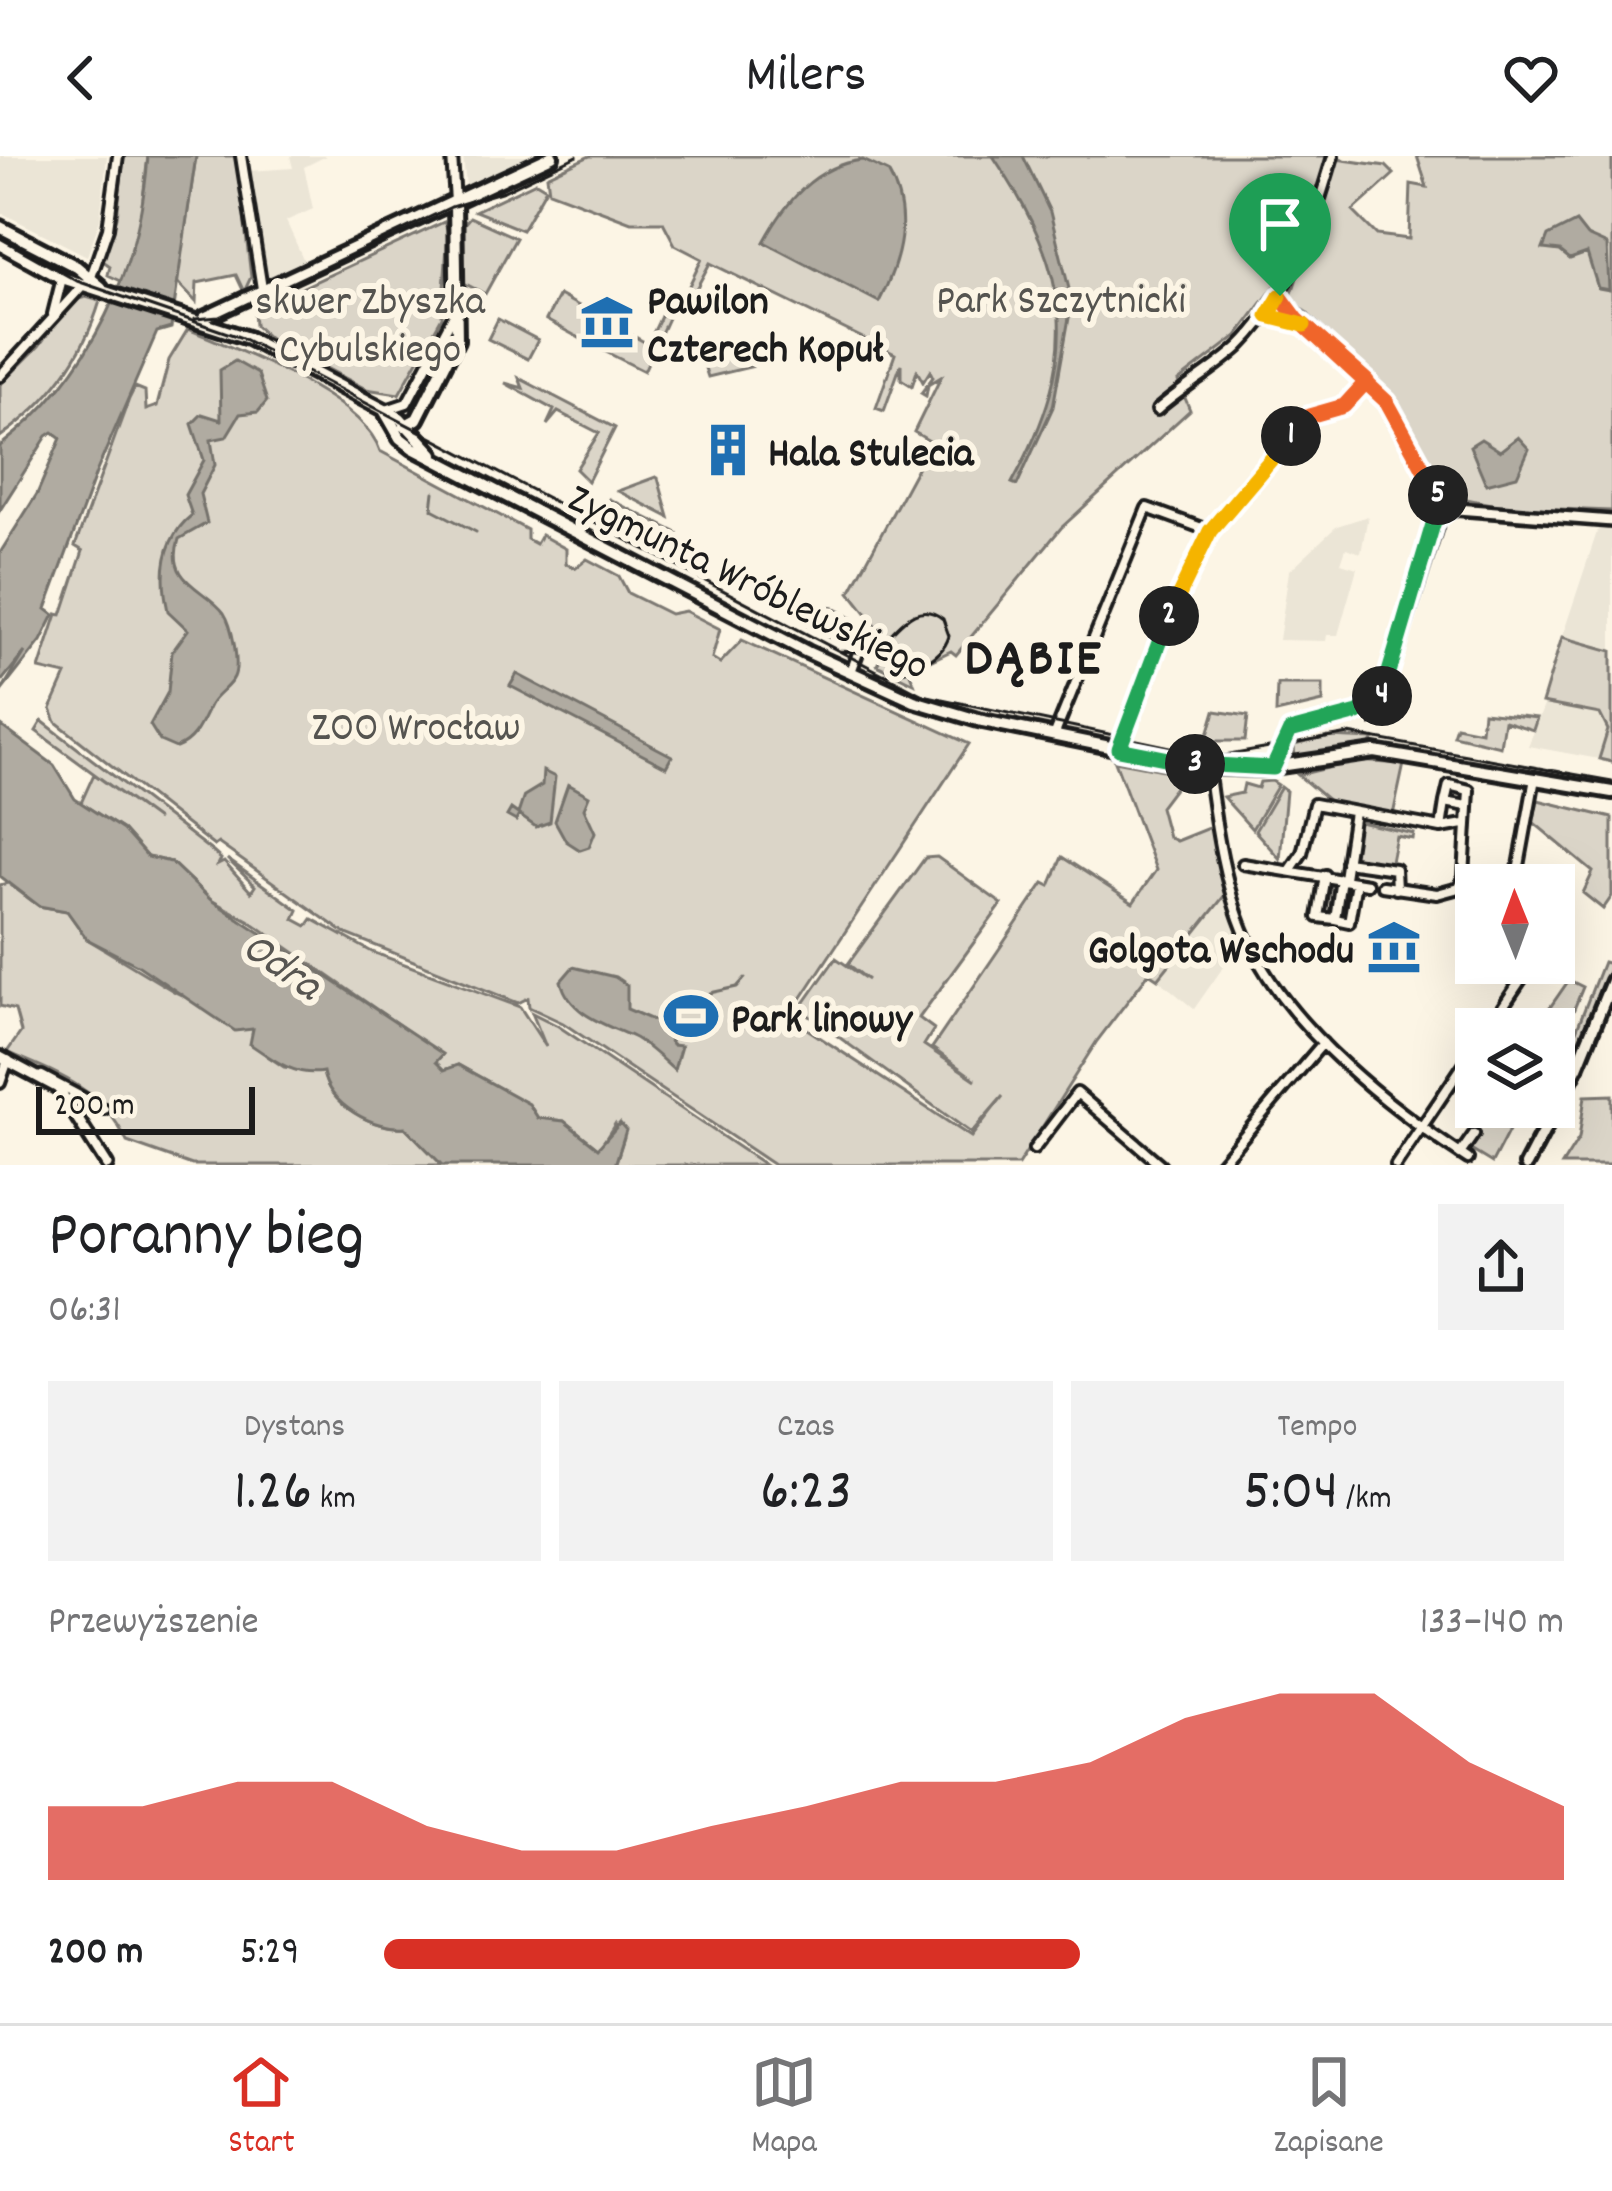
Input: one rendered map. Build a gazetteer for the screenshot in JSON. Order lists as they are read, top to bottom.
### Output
{
  "streets": {
    "main road": ["Zygmunta Wróblewskiego"]
  },
  "districts": ["DĄBIE"],
  "water": ["Odra"],
  "parks": ["Park Szczytnicki", "skwer Zbyszka Cybulskiego", "ZOO Wrocław"],
  "places": {
    "museum": ["Pawilon Czterech Kopuł", "Golgota Wschodu"],
    "building": ["Hala Stulecia"],
    "sports": ["Park linowy"]
  },
  "scale_bar": "200 m",
  "north": "top",
  "page": {
    "header": "Milers",
    "pins": [
      "1",
      "5",
      "2",
      "4",
      "3"
    ],
    "scale": "200 m",
    "heading": ["Poranny bieg", "06:31"],
    "stats": [
      ["Dystans", "1.26 km"],
      ["Czas", "6:23"],
      ["Tempo", "5:04 /km"]
    ],
    "chart": ["Przewyższenie", "133–140 m"],
    "list": [
      {
        "name": "200 m",
        "note": "5:29"
      }
    ],
    "tabs": ["Start", "Mapa", "Zapisane"]
  }
}
